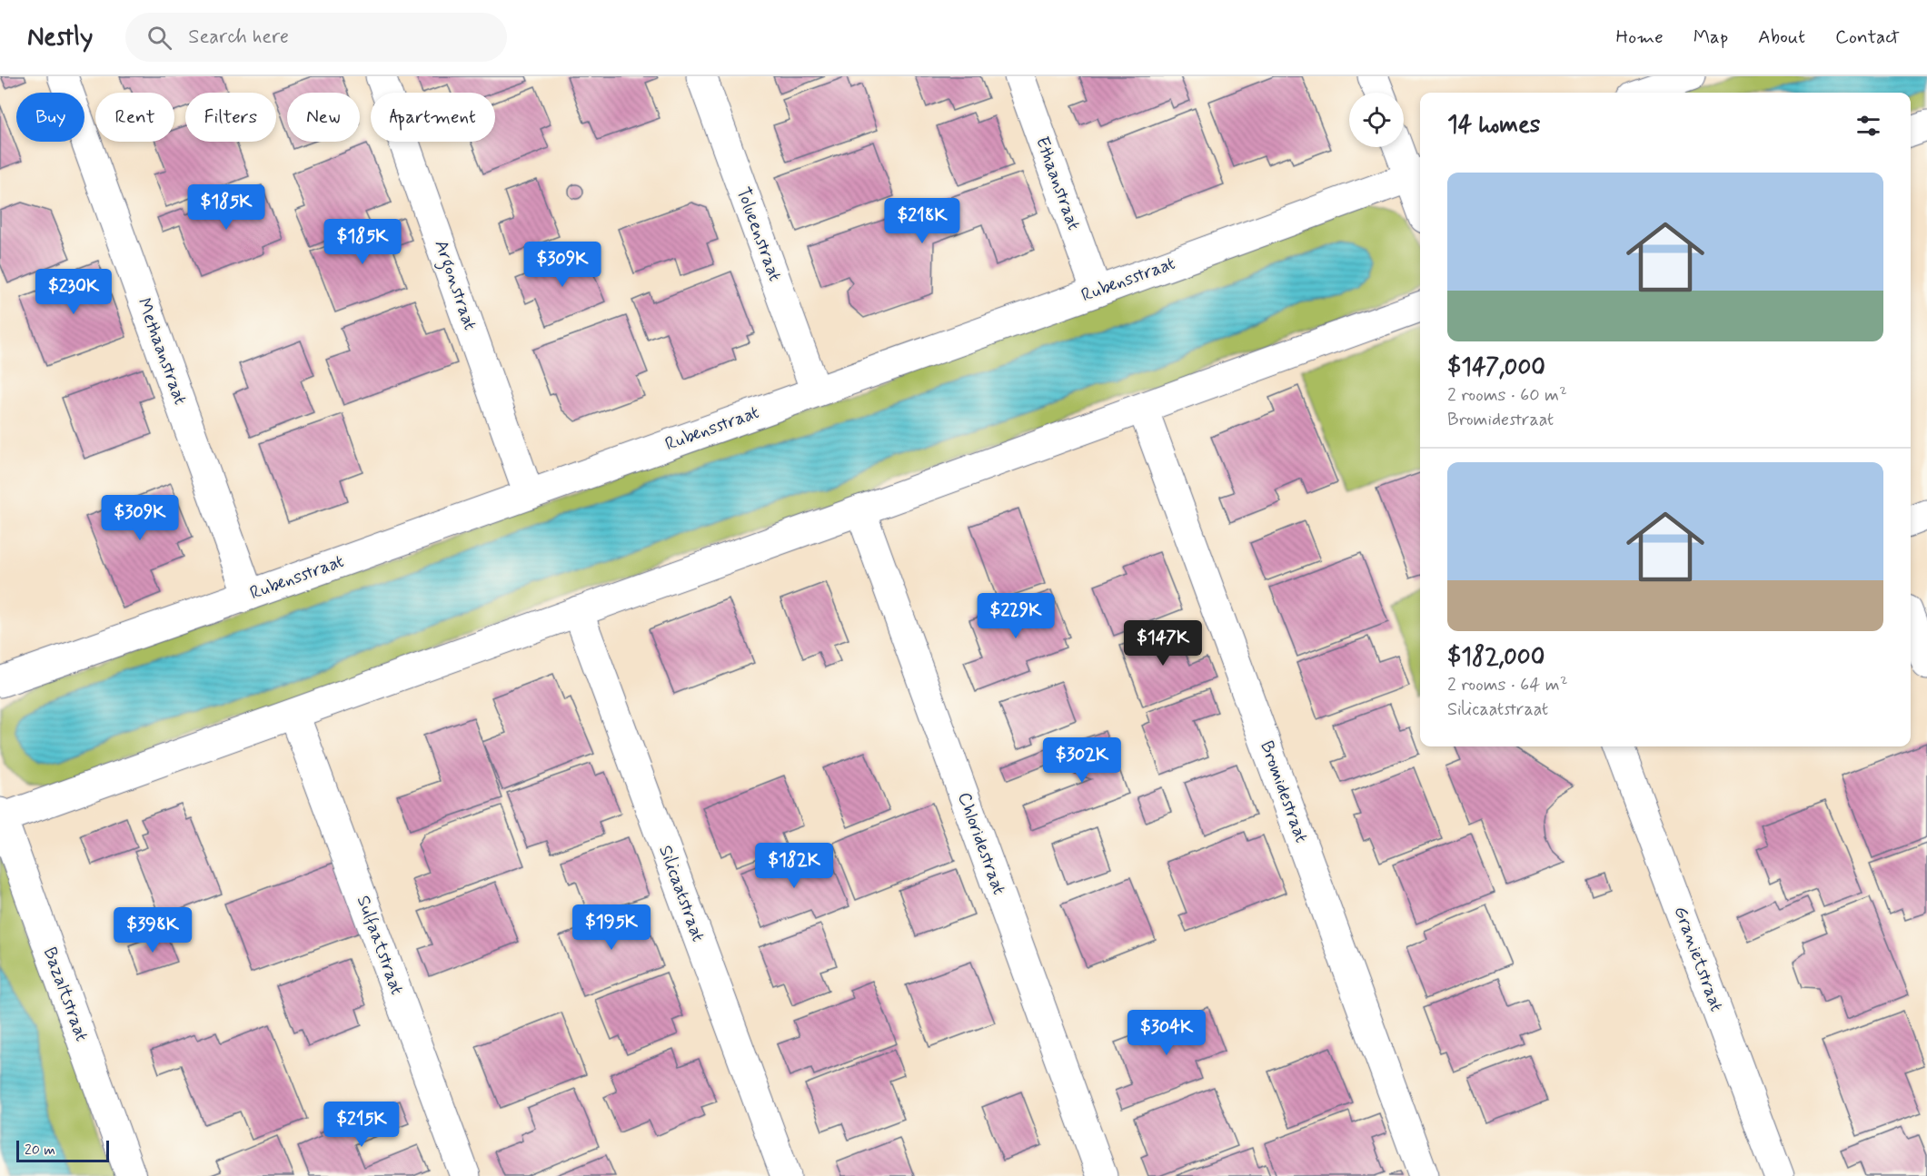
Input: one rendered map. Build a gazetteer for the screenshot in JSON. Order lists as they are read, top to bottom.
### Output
{
  "streets": {
    "street": [
      "Ethaanstraat",
      "Tolueenstraat",
      "Rubensstraat",
      "Argonstraat",
      "Methaanstraat",
      "Bromidestraat",
      "Chloridestraat",
      "Silicaatstraat",
      "Sulfaatstraat",
      "Granietstraat",
      "Bazaltstraat"
    ]
  },
  "crossings": [
    ["Ethaanstraat", "Rubensstraat"],
    ["Tolueenstraat", "Rubensstraat"],
    ["Rubensstraat", "Argonstraat"],
    ["Rubensstraat", "Methaanstraat"]
  ],
  "scale_bar": "20 m",
  "page": {
    "header": "Nestly",
    "search": "Search here",
    "nav": [
      "Home",
      "Map",
      "About",
      "Contact"
    ],
    "chip": [
      "Buy",
      "Rent",
      "Filters",
      "New",
      "Apartment"
    ],
    "heading": "14 homes",
    "list": [
      {
        "name": "$147,000",
        "note": "2 rooms · 60 m² · Bromidestraat"
      },
      {
        "name": "$182,000",
        "note": "2 rooms · 64 m² · Silicaatstraat"
      }
    ],
    "price": [
      "$185K",
      "$218K",
      "$185K",
      "$309K",
      "$230K",
      "$309K",
      "$229K",
      "$147K",
      "$302K",
      "$182K",
      "$195K",
      "$398K",
      "$304K",
      "$215K"
    ],
    "scale": "20 m"
  }
}
